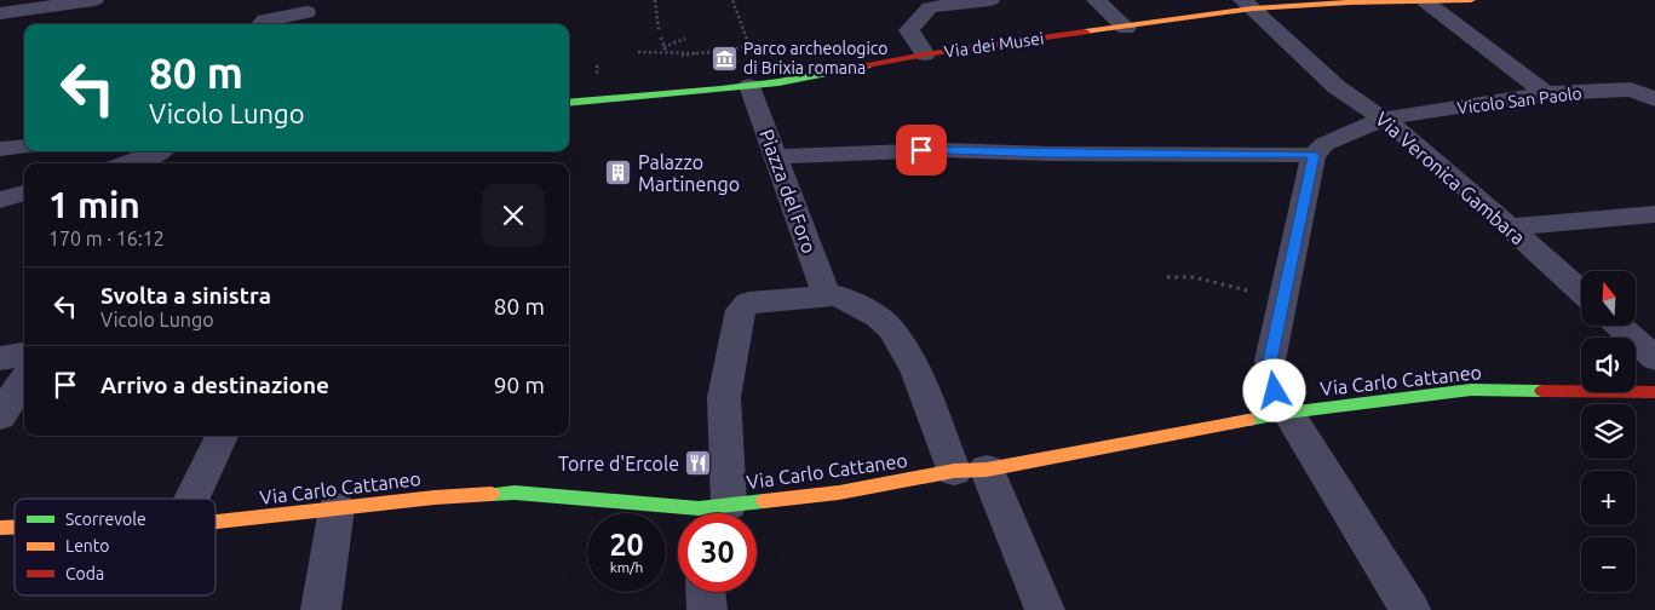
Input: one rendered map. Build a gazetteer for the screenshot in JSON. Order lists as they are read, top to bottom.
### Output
{
  "streets": {
    "street": [
      "Via dei Musei",
      "Vicolo San Paolo",
      "Via Veronica Gambara",
      "Piazza del Foro",
      "Via Carlo Cattaneo"
    ]
  },
  "crossings": [
    ["Via dei Musei", "Via Veronica Gambara"],
    ["Via dei Musei", "Piazza del Foro"],
    ["Vicolo San Paolo", "Via Veronica Gambara"]
  ],
  "places": {
    "museum": ["Parco archeologico di Brixia romana"],
    "building": ["Palazzo Martinengo"],
    "restaurant": ["Torre d'Ercole"]
  },
  "legend": ["Scorrevole", "Lento", "Coda"],
  "north": "top",
  "page": {
    "turn": ["80 m", "Vicolo Lungo"],
    "heading": ["1 min", "170 m · 16:12"],
    "list": [
      {
        "name": "Svolta a sinistra",
        "note": "Vicolo Lungo",
        "value": "80 m"
      },
      {
        "name": "Arrivo a destinazione",
        "value": "90 m"
      }
    ],
    "map_buttons": ["+", "−"],
    "speed": "20 km/h",
    "limit": "30"
  }
}
